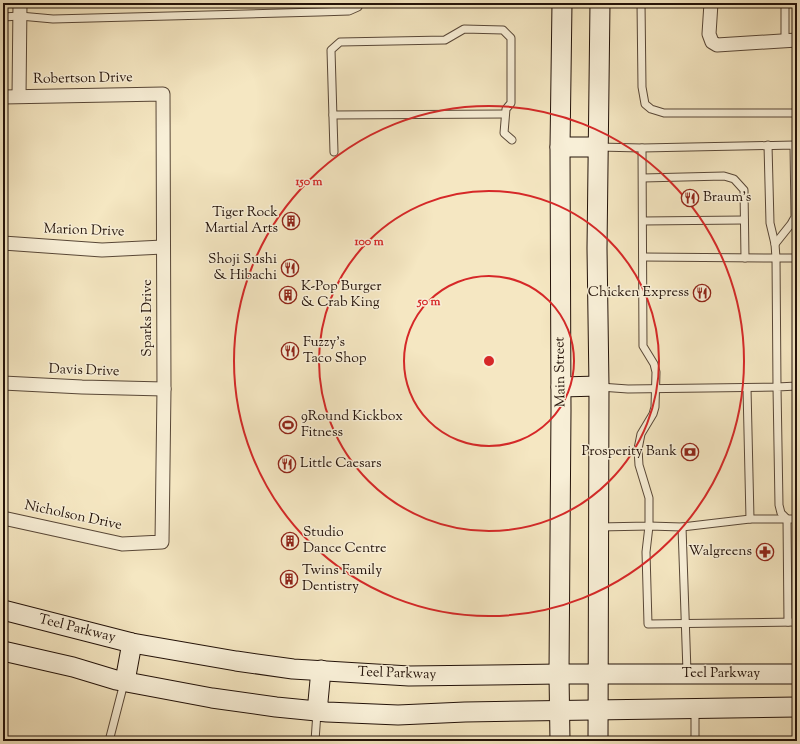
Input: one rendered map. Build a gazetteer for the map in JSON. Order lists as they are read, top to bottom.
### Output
{
  "streets": {
    "main road": ["Main Street", "Teel Parkway"],
    "street": [
      "Robertson Drive",
      "Marion Drive",
      "Sparks Drive",
      "Davis Drive",
      "Nicholson Drive"
    ]
  },
  "crossings": [
    ["Robertson Drive", "Sparks Drive"],
    ["Marion Drive", "Sparks Drive"],
    ["Sparks Drive", "Davis Drive"],
    ["Sparks Drive", "Nicholson Drive"],
    ["Main Street", "Teel Parkway"]
  ],
  "places": {
    "restaurant": [
      "Braum's",
      "Shoji Sushi & Hibachi",
      "Chicken Express",
      "Fuzzy's Taco Shop",
      "Little Caesars"
    ],
    "building": [
      "Tiger Rock Martial Arts",
      "K-Pop Burger & Crab King",
      "Studio Dance Centre",
      "Twins Family Dentistry"
    ],
    "sports": ["9Round Kickbox Fitness"],
    "bank": ["Prosperity Bank"],
    "pharmacy": ["Walgreens"]
  },
  "rings": ["150 m", "100 m", "50 m"]
}
